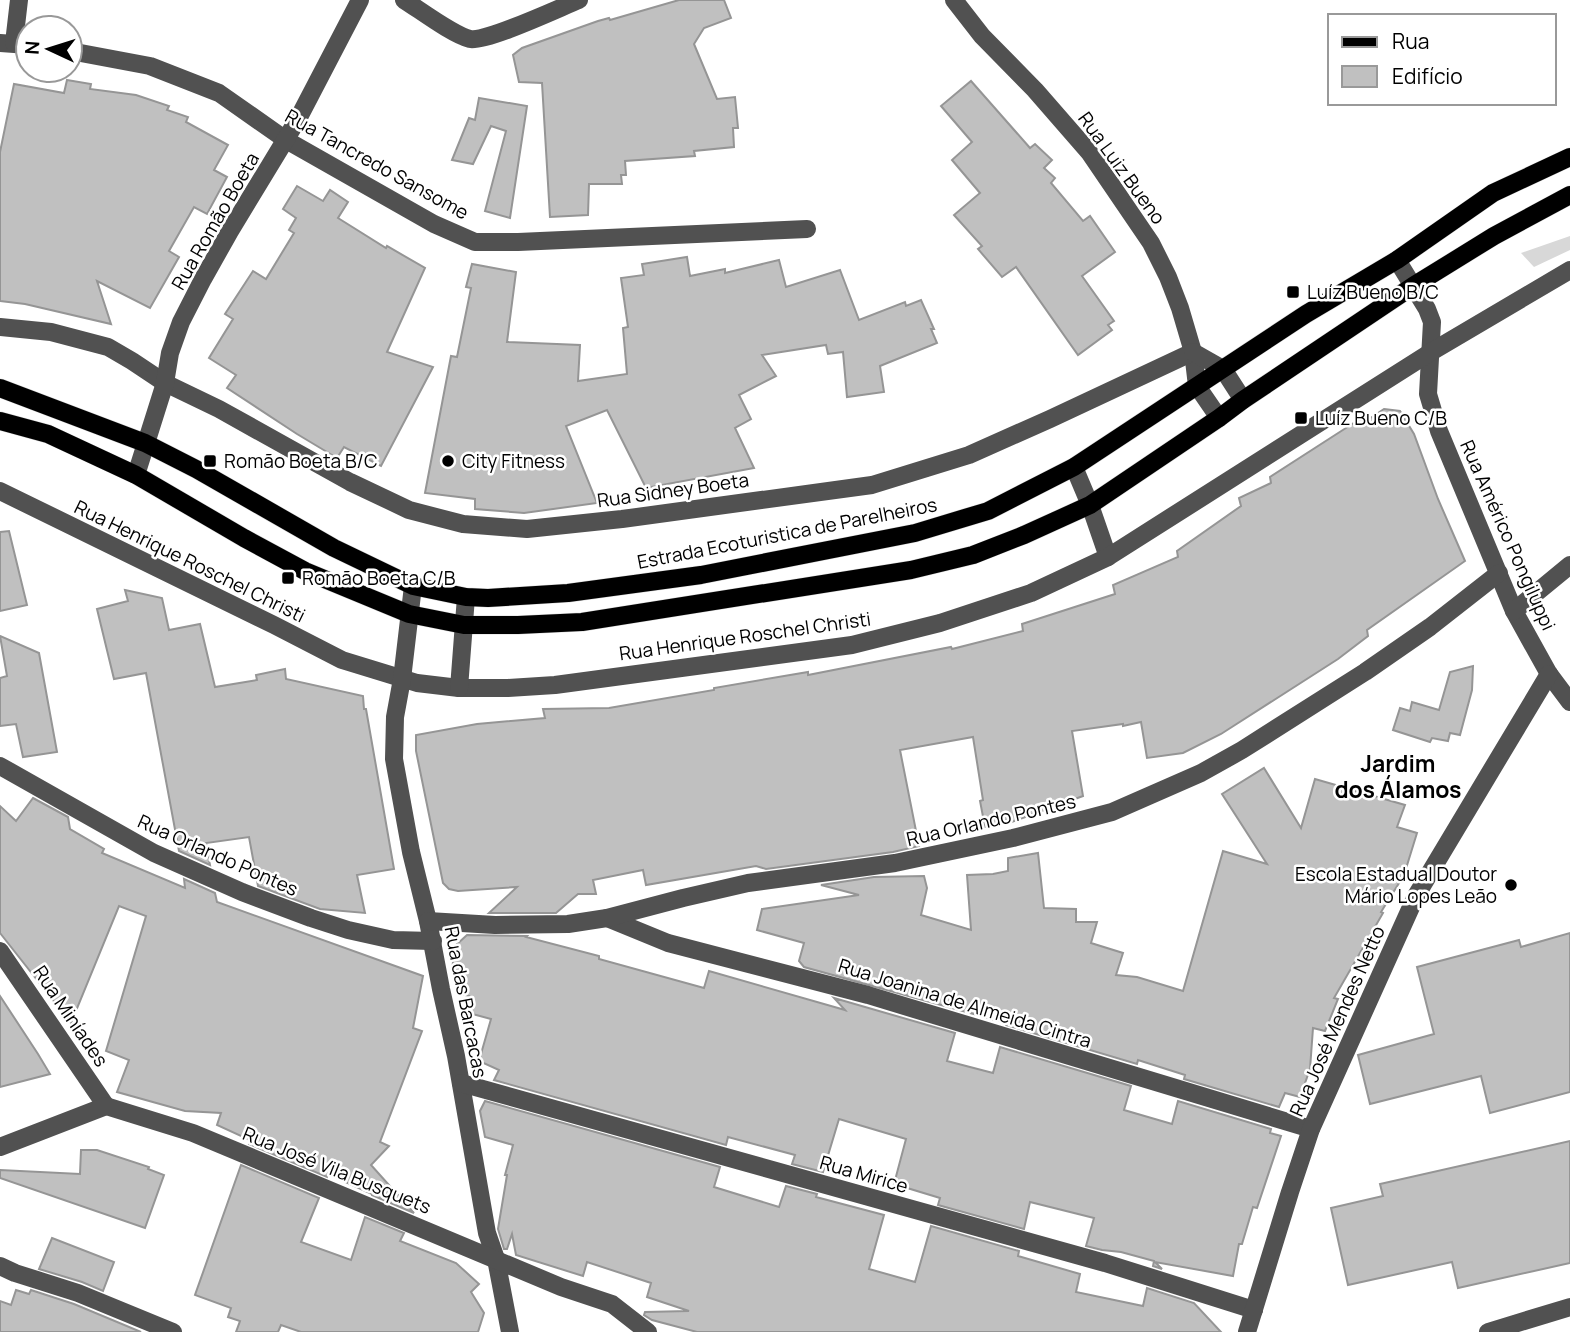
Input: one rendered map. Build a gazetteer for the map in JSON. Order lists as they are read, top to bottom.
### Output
{
  "streets": {
    "main road": ["Estrada Ecoturistica de Parelheiros"],
    "street": [
      "Rua Tancredo Sansome",
      "Rua Luiz Bueno",
      "Rua Romão Boeta",
      "Rua Sidney Boeta",
      "Rua Américo Pongiluppi",
      "Rua Henrique Roschel Christi",
      "Rua Orlando Pontes",
      "Rua das Barcacas",
      "Rua Joanina de Almeida Cintra",
      "Rua Miníades",
      "Rua José Mendes Netto",
      "Rua José Vila Busquets",
      "Rua Mirice"
    ]
  },
  "crossings": [
    ["Rua Tancredo Sansome", "Rua Romão Boeta"],
    ["Rua Luiz Bueno", "Rua Sidney Boeta"],
    ["Rua Romão Boeta", "Rua Sidney Boeta"],
    ["Rua Romão Boeta", "Estrada Ecoturistica de Parelheiros"],
    ["Estrada Ecoturistica de Parelheiros", "Rua Américo Pongiluppi"],
    ["Rua Américo Pongiluppi", "Rua Henrique Roschel Christi"],
    ["Rua Américo Pongiluppi", "Rua Orlando Pontes"],
    ["Rua Américo Pongiluppi", "Rua José Mendes Netto"],
    ["Rua Henrique Roschel Christi", "Rua das Barcacas"],
    ["Rua Orlando Pontes", "Rua das Barcacas"],
    ["Rua Orlando Pontes", "Rua Joanina de Almeida Cintra"],
    ["Rua das Barcacas", "Rua José Vila Busquets"],
    ["Rua das Barcacas", "Rua Mirice"],
    ["Rua Joanina de Almeida Cintra", "Rua José Mendes Netto"],
    ["Rua Miníades", "Rua José Vila Busquets"],
    ["Rua José Mendes Netto", "Rua Mirice"]
  ],
  "districts": ["Jardim dos Álamos"],
  "places": {
    "transit": [
      "Luíz Bueno B/C",
      "Luíz Bueno C/B",
      "Romão Boeta B/C",
      "Romão Boeta C/B"
    ],
    "other": ["City Fitness", "Escola Estadual Doutor Mário Lopes Leão"]
  },
  "legend": ["Rua", "Edifício"],
  "north": "left"
}
